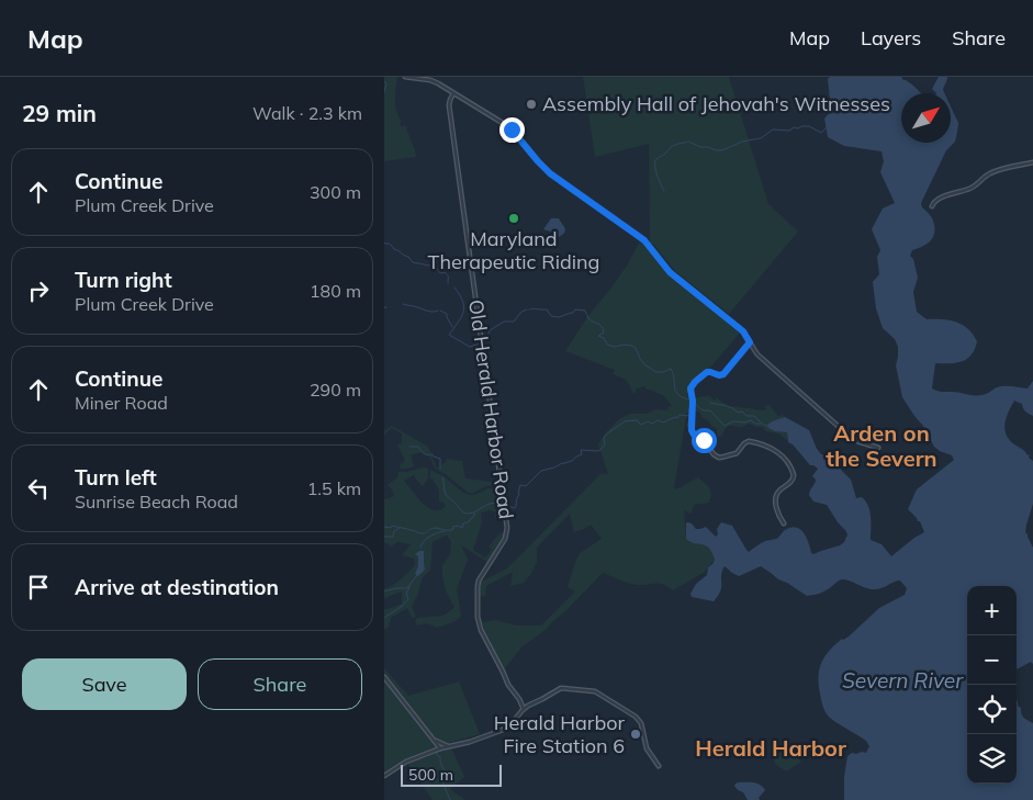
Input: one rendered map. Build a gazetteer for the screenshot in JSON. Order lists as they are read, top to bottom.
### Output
{
  "streets": {
    "street": ["Old Herald Harbor Road"]
  },
  "districts": ["Arden on the Severn", "Herald Harbor"],
  "water": ["Severn River"],
  "places": ["Assembly Hall of Jehovah's Witnesses", "Maryland Therapeutic Riding", "Herald Harbor Fire Station 6"],
  "scale_bar": "500 m",
  "north": "top right",
  "page": {
    "header": "Map",
    "nav": ["Map", "Layers", "Share"],
    "heading": ["29 min", "Walk · 2.3 km"],
    "list": [
      ["Continue", "Plum Creek Drive", "300 m"],
      ["Turn right", "Plum Creek Drive", "180 m"],
      ["Continue", "Miner Road", "290 m"],
      ["Turn left", "Sunrise Beach Road", "1.5 km"],
      "Arrive at destination"
    ],
    "map_buttons": ["+", "−"],
    "buttons": ["Save", "Share"],
    "scale": "500 m"
  }
}
